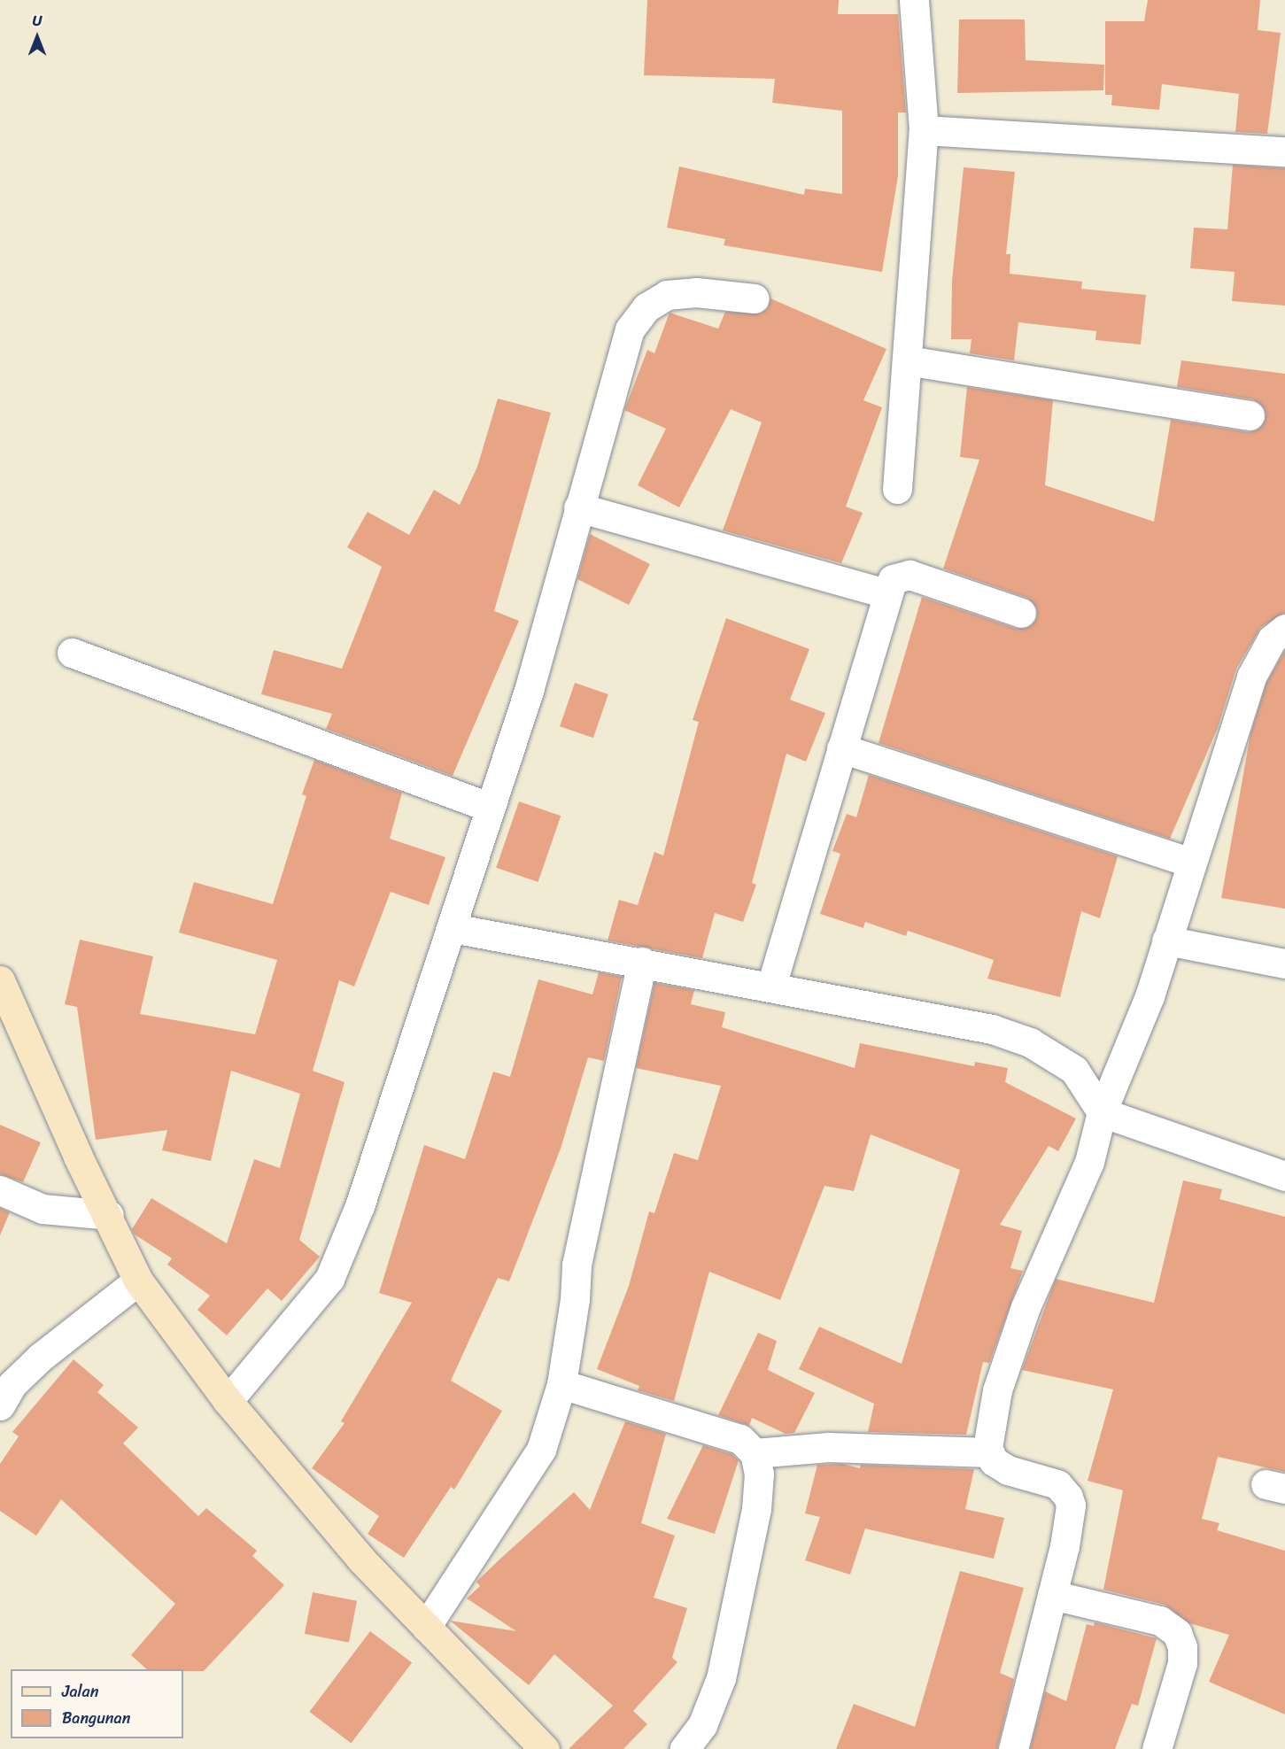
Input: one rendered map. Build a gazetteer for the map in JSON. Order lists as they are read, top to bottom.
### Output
{
  "legend": ["Jalan", "Bangunan"],
  "north": "top"
}
